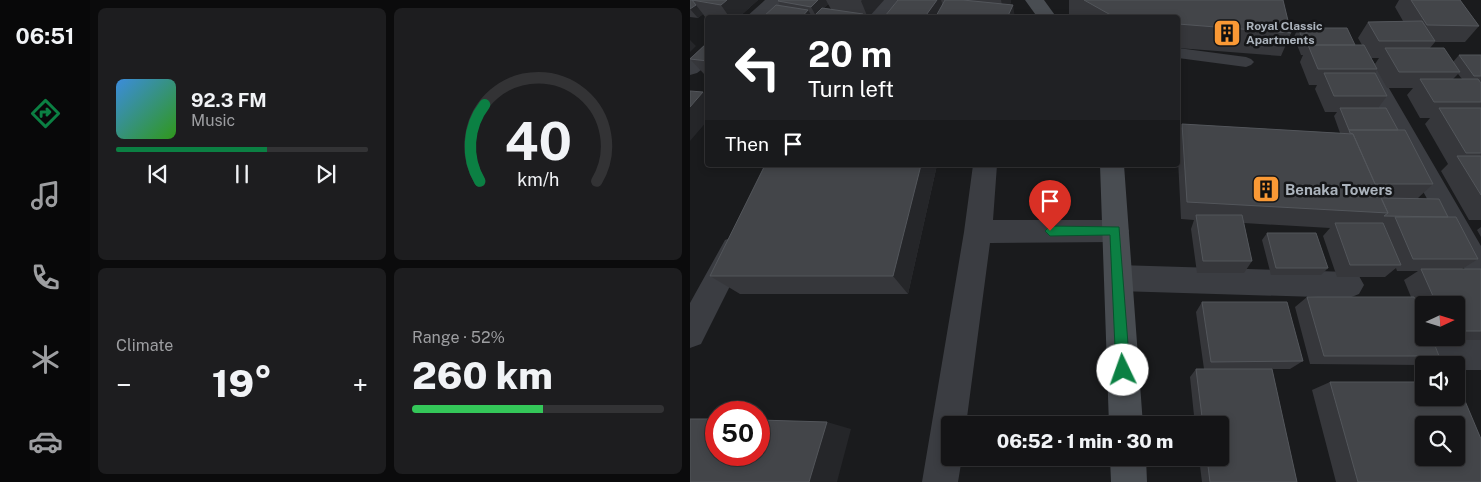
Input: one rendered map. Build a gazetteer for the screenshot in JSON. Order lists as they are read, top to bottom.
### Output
{
  "places": {
    "building": ["Royal Classic Apartments", "Benaka Towers"]
  },
  "north": "right",
  "page": {
    "tabs": "06:51",
    "turn": ["20 m", "Turn left"],
    "song": ["92.3 FM", "Music"],
    "then": "Then",
    "tile": [
      "Climate",
      ["Range · 52%", "260 km"]
    ],
    "heat": ["−", "19°", "+"],
    "limit": "50",
    "trip": "06:52 · 1 min · 30 m",
    "gauge": ["40", "km/h"]
  }
}
